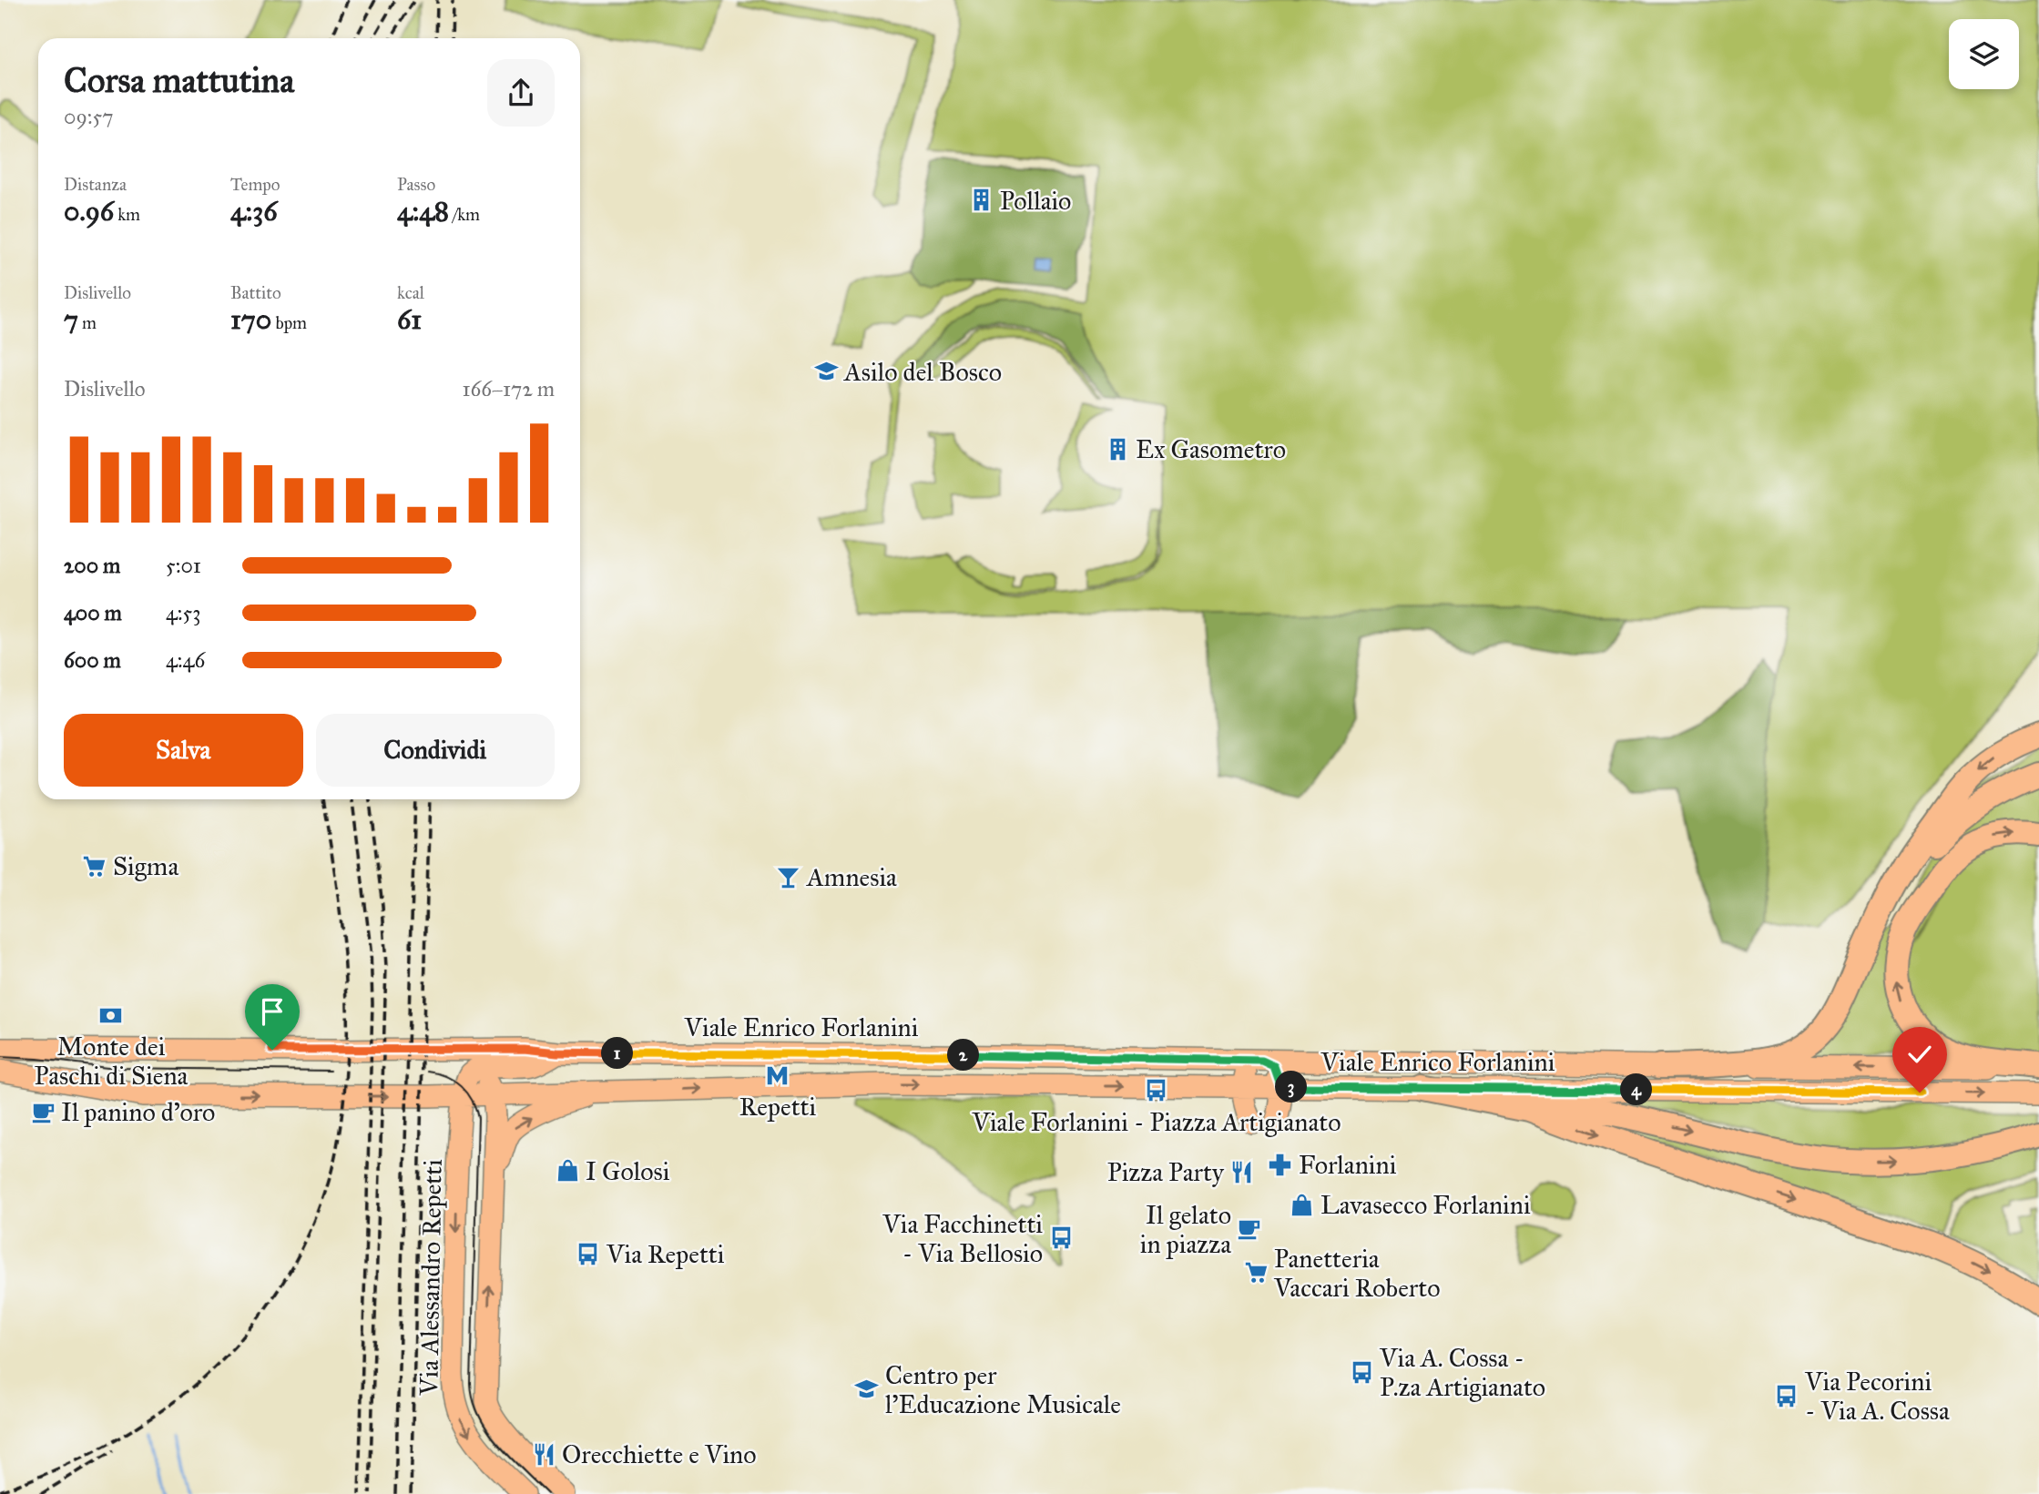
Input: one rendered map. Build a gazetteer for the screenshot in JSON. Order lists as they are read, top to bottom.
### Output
{
  "streets": {
    "main road": ["Viale Enrico Forlanini", "Via Alessandro Repetti"]
  },
  "crossings": [
    ["Viale Enrico Forlanini", "Via Alessandro Repetti"]
  ],
  "places": {
    "building": ["Pollaio", "Ex Gasometro"],
    "school or university": ["Asilo del Bosco", "Centro per l'Educazione Musicale"],
    "supermarket": ["Sigma", "Panetteria Vaccari Roberto"],
    "bar": ["Amnesia"],
    "bank": ["Monte dei Paschi di Siena"],
    "metro station": ["Repetti"],
    "bus stop": [
      "Viale Forlanini - Piazza Artigianato",
      "Via Facchinetti - Via Bellosio",
      "Via Repetti",
      "Via A. Cossa - P.za Artigianato",
      "Via Pecorini - Via A. Cossa"
    ],
    "cafe": ["Il panino d'oro", "Il gelato in piazza"],
    "pharmacy": ["Forlanini"],
    "shop": ["I Golosi", "Lavasecco Forlanini"],
    "restaurant": ["Pizza Party", "Orecchiette e Vino"]
  },
  "page": {
    "heading": ["Corsa mattutina", "09:57"],
    "stats": [
      ["Distanza", "0.96 km"],
      ["Tempo", "4:36"],
      ["Passo", "4:48 /km"],
      ["Dislivello", "7 m"],
      ["Battito", "170 bpm"],
      ["kcal", "61"]
    ],
    "chart": ["Dislivello", "166–172 m"],
    "list": [
      {
        "name": "200 m",
        "note": "5:01"
      },
      {
        "name": "400 m",
        "note": "4:53"
      },
      {
        "name": "600 m",
        "note": "4:46"
      }
    ],
    "buttons": ["Salva", "Condividi"],
    "pins": [
      "1",
      "2",
      "3",
      "4"
    ]
  }
}
